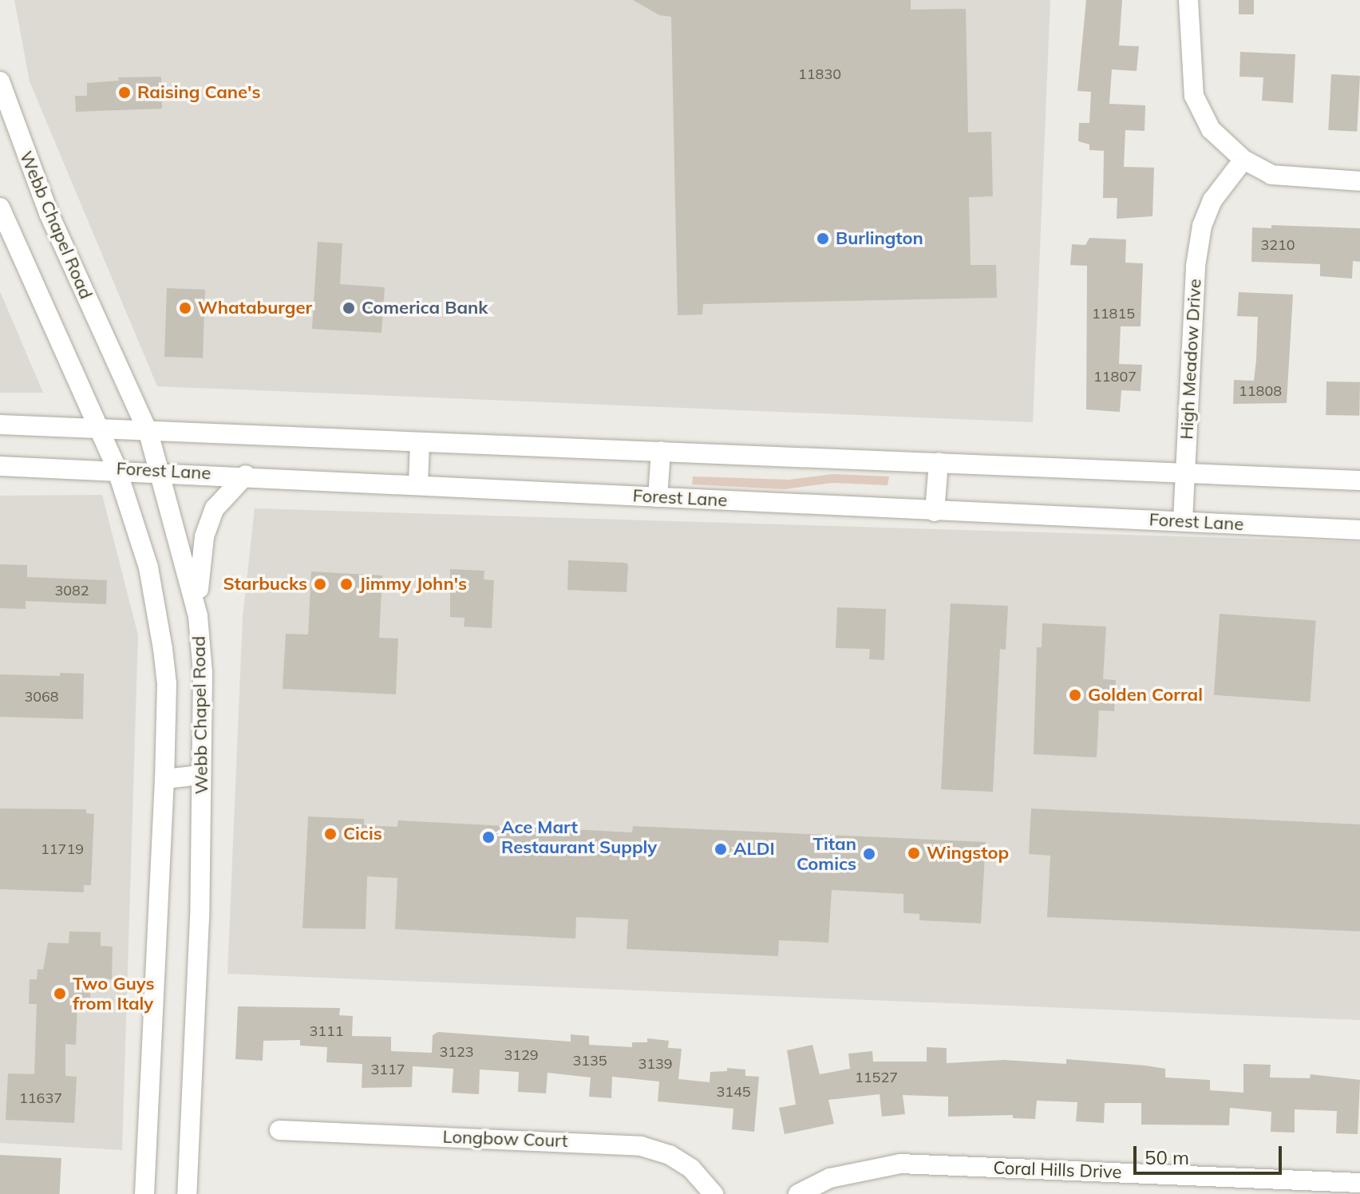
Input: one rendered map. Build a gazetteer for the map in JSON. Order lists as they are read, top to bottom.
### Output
{
  "streets": {
    "main road": [
      "Webb Chapel Road",
      "High Meadow Drive",
      "Forest Lane",
      "Longbow Court",
      "Coral Hills Drive"
    ]
  },
  "crossings": [
    ["Webb Chapel Road", "Forest Lane"],
    ["High Meadow Drive", "Forest Lane"]
  ],
  "places": [
    "Raising Cane's",
    "Burlington",
    "Whataburger",
    "Comerica Bank",
    "Starbucks",
    "Jimmy John's",
    "Golden Corral",
    "Cicis",
    "Ace Mart Restaurant Supply",
    "ALDI",
    "Wingstop",
    "Titan Comics",
    "Two Guys from Italy"
  ],
  "house_numbers": [
    "11830",
    "3210",
    "11815",
    "11807",
    "11808",
    "3082",
    "3068",
    "11719",
    "3111",
    "3123",
    "3129",
    "3135",
    "3139",
    "3117",
    "11527",
    "3145",
    "11637"
  ],
  "scale_bar": "50 m"
}
